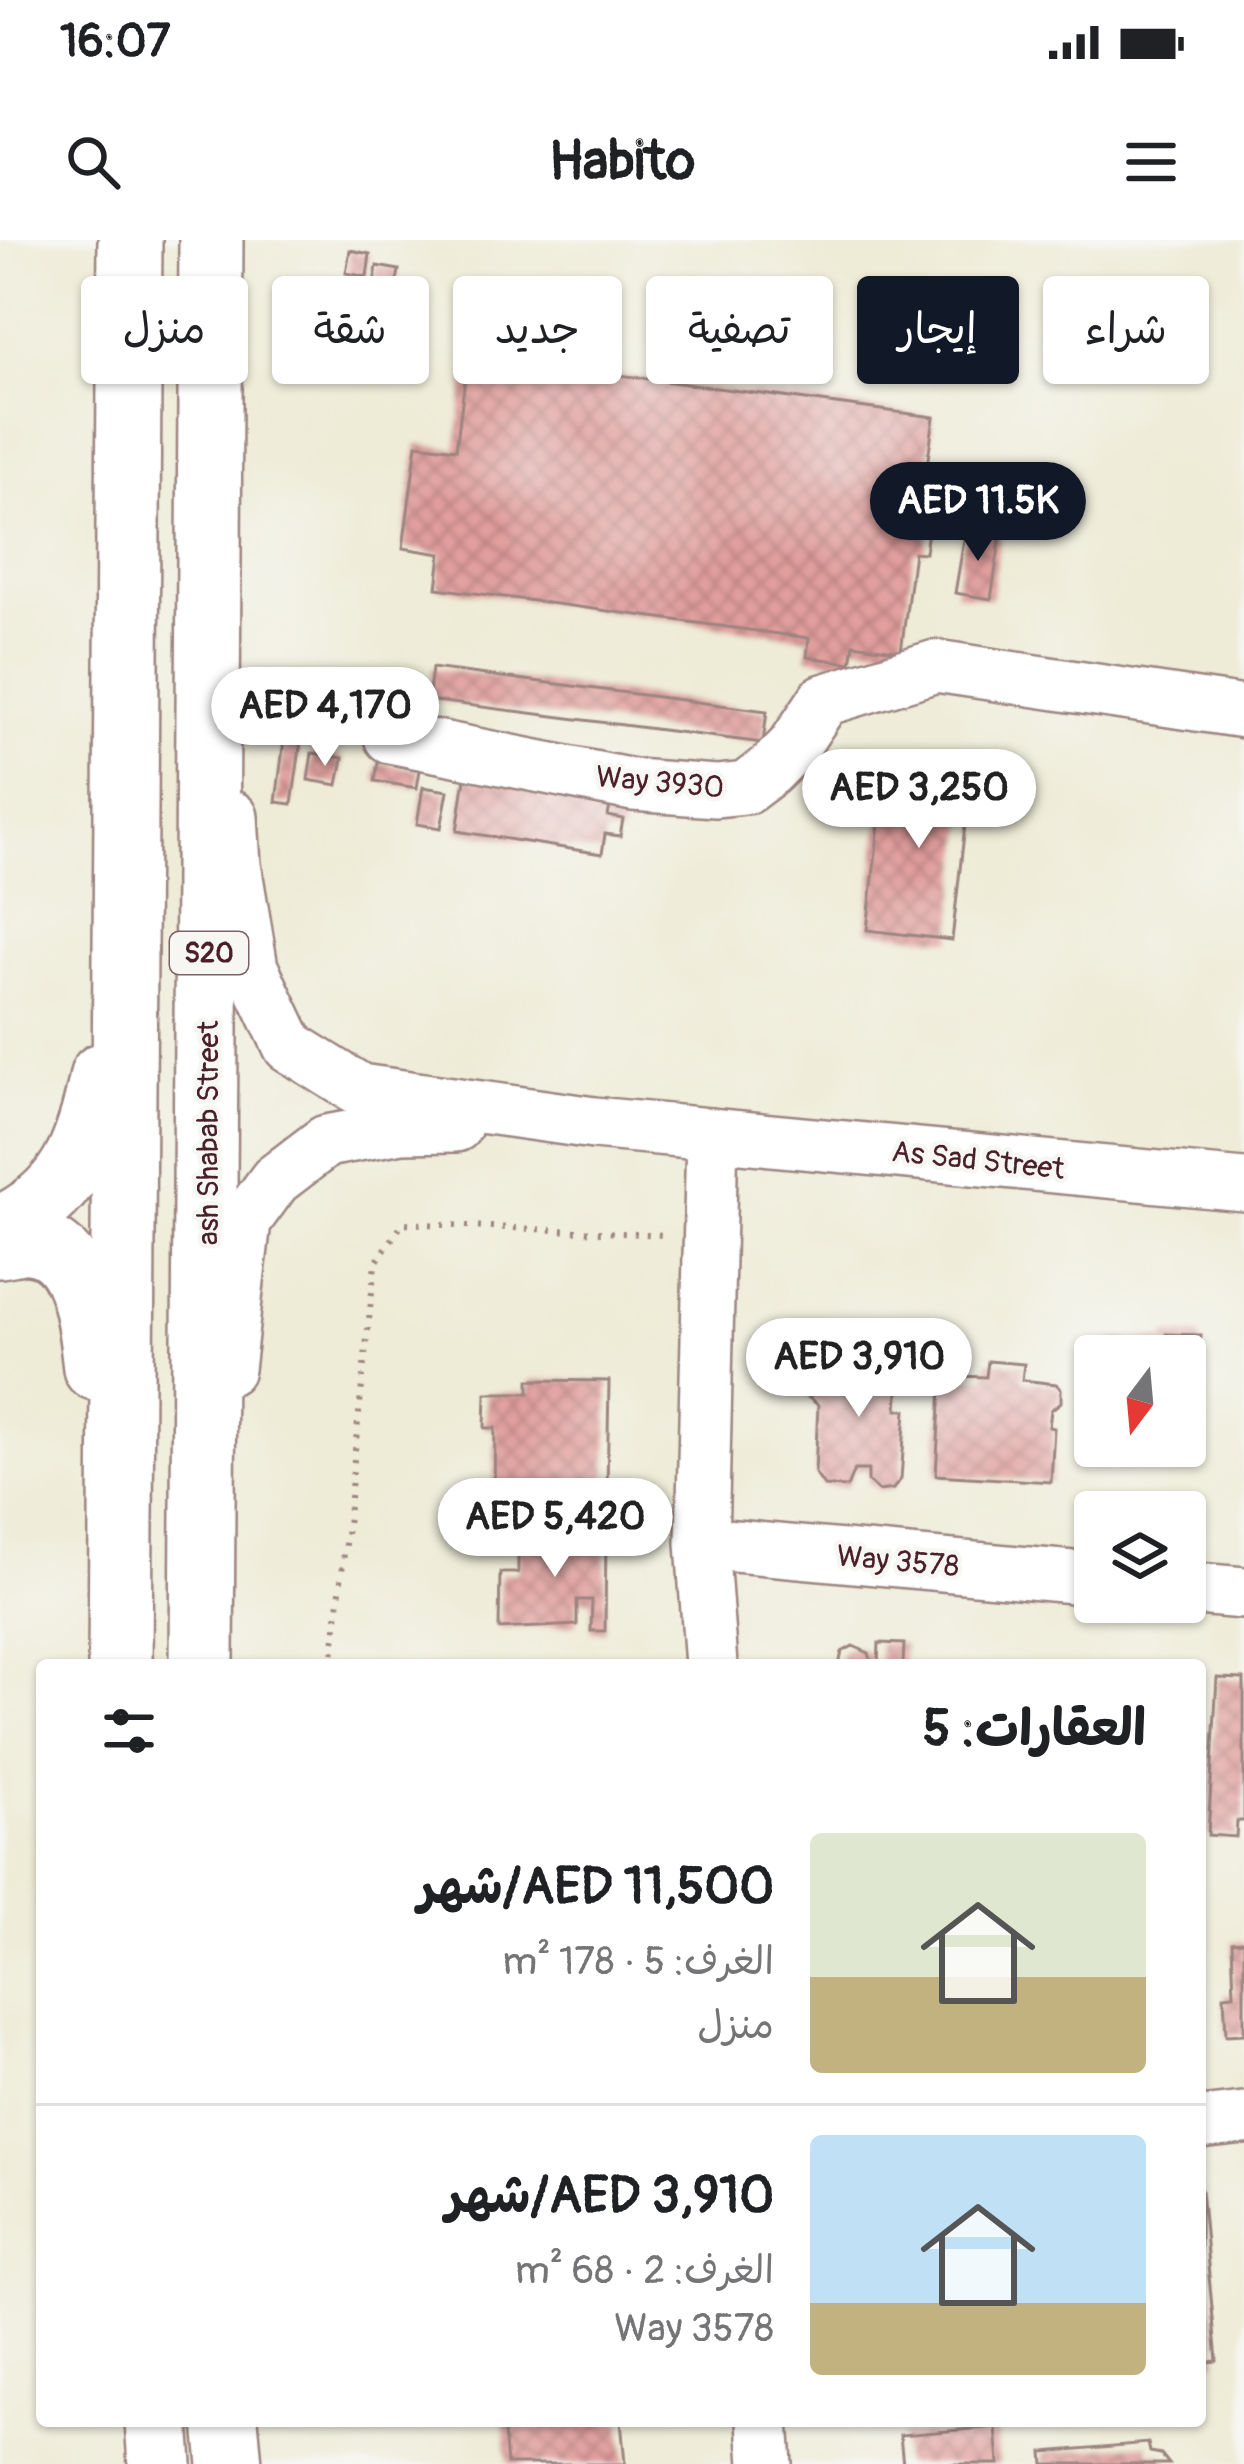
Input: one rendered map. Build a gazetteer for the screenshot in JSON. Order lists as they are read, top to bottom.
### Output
{
  "streets": {
    "main road": ["S20", "ash Shabab Street"],
    "street": ["Way 3930", "As Sad Street", "Way 3578"]
  },
  "north": "bottom",
  "page": {
    "status": "16:07",
    "header": "Habito",
    "chip": [
      "شراء",
      "إيجار",
      "تصفية",
      "جديد",
      "شقة",
      "منزل"
    ],
    "price": [
      "AED 11.5K",
      "AED 4,170",
      "AED 3,250",
      "AED 3,910",
      "AED 5,420"
    ],
    "heading": "العقارات: 5",
    "list": [
      {
        "name": "AED 11,500/شهر",
        "note": "الغرف: 5 · 178 m² · منزل"
      },
      {
        "name": "AED 3,910/شهر",
        "note": "الغرف: 2 · 68 m² · Way 3578"
      }
    ]
  }
}
